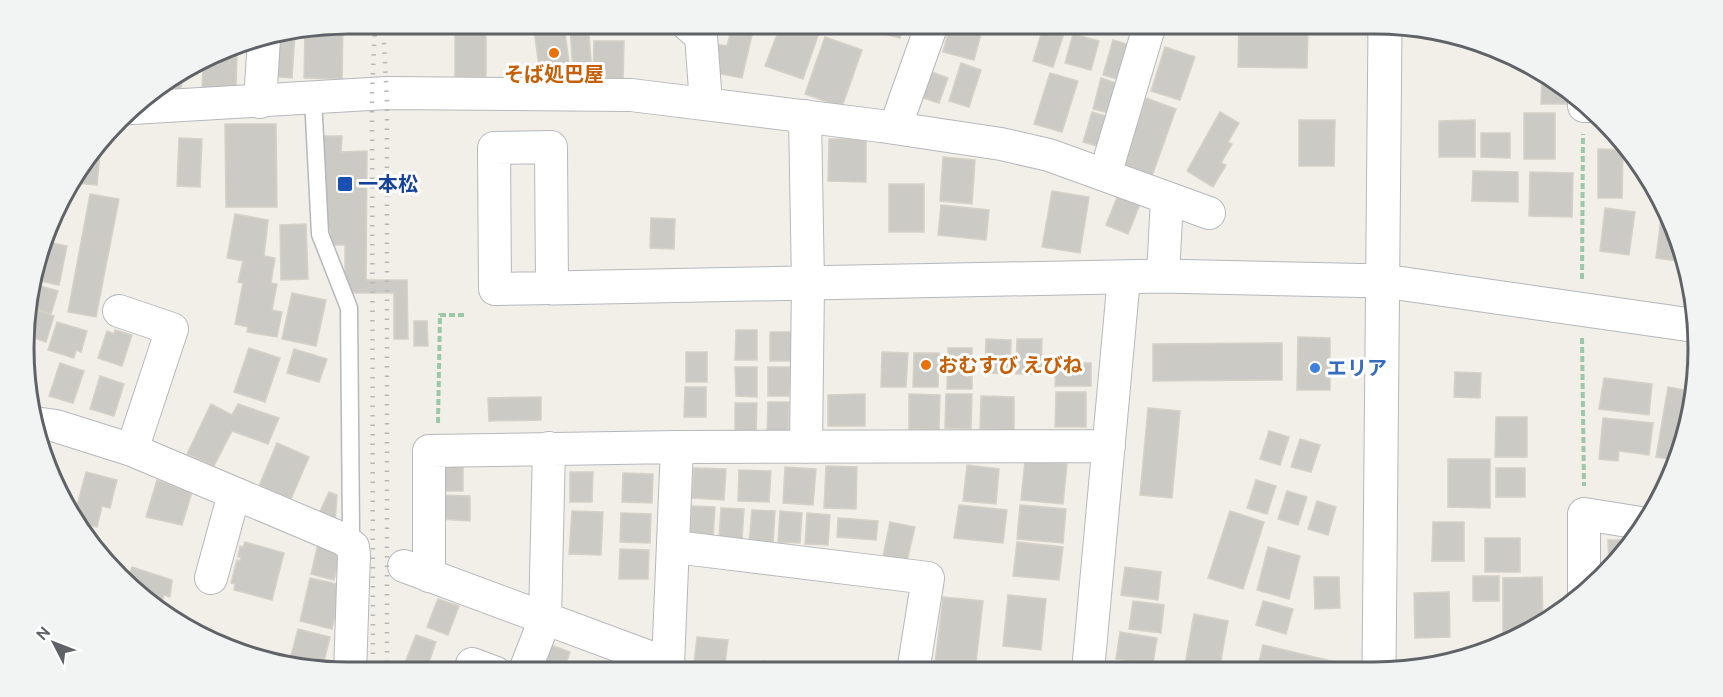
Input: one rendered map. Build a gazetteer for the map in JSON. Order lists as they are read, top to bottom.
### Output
{
  "places": {
    "other": ["そば処巴屋", "おむすび えびね", "エリア"],
    "transit": ["一本松"]
  },
  "north": "top left"
}
